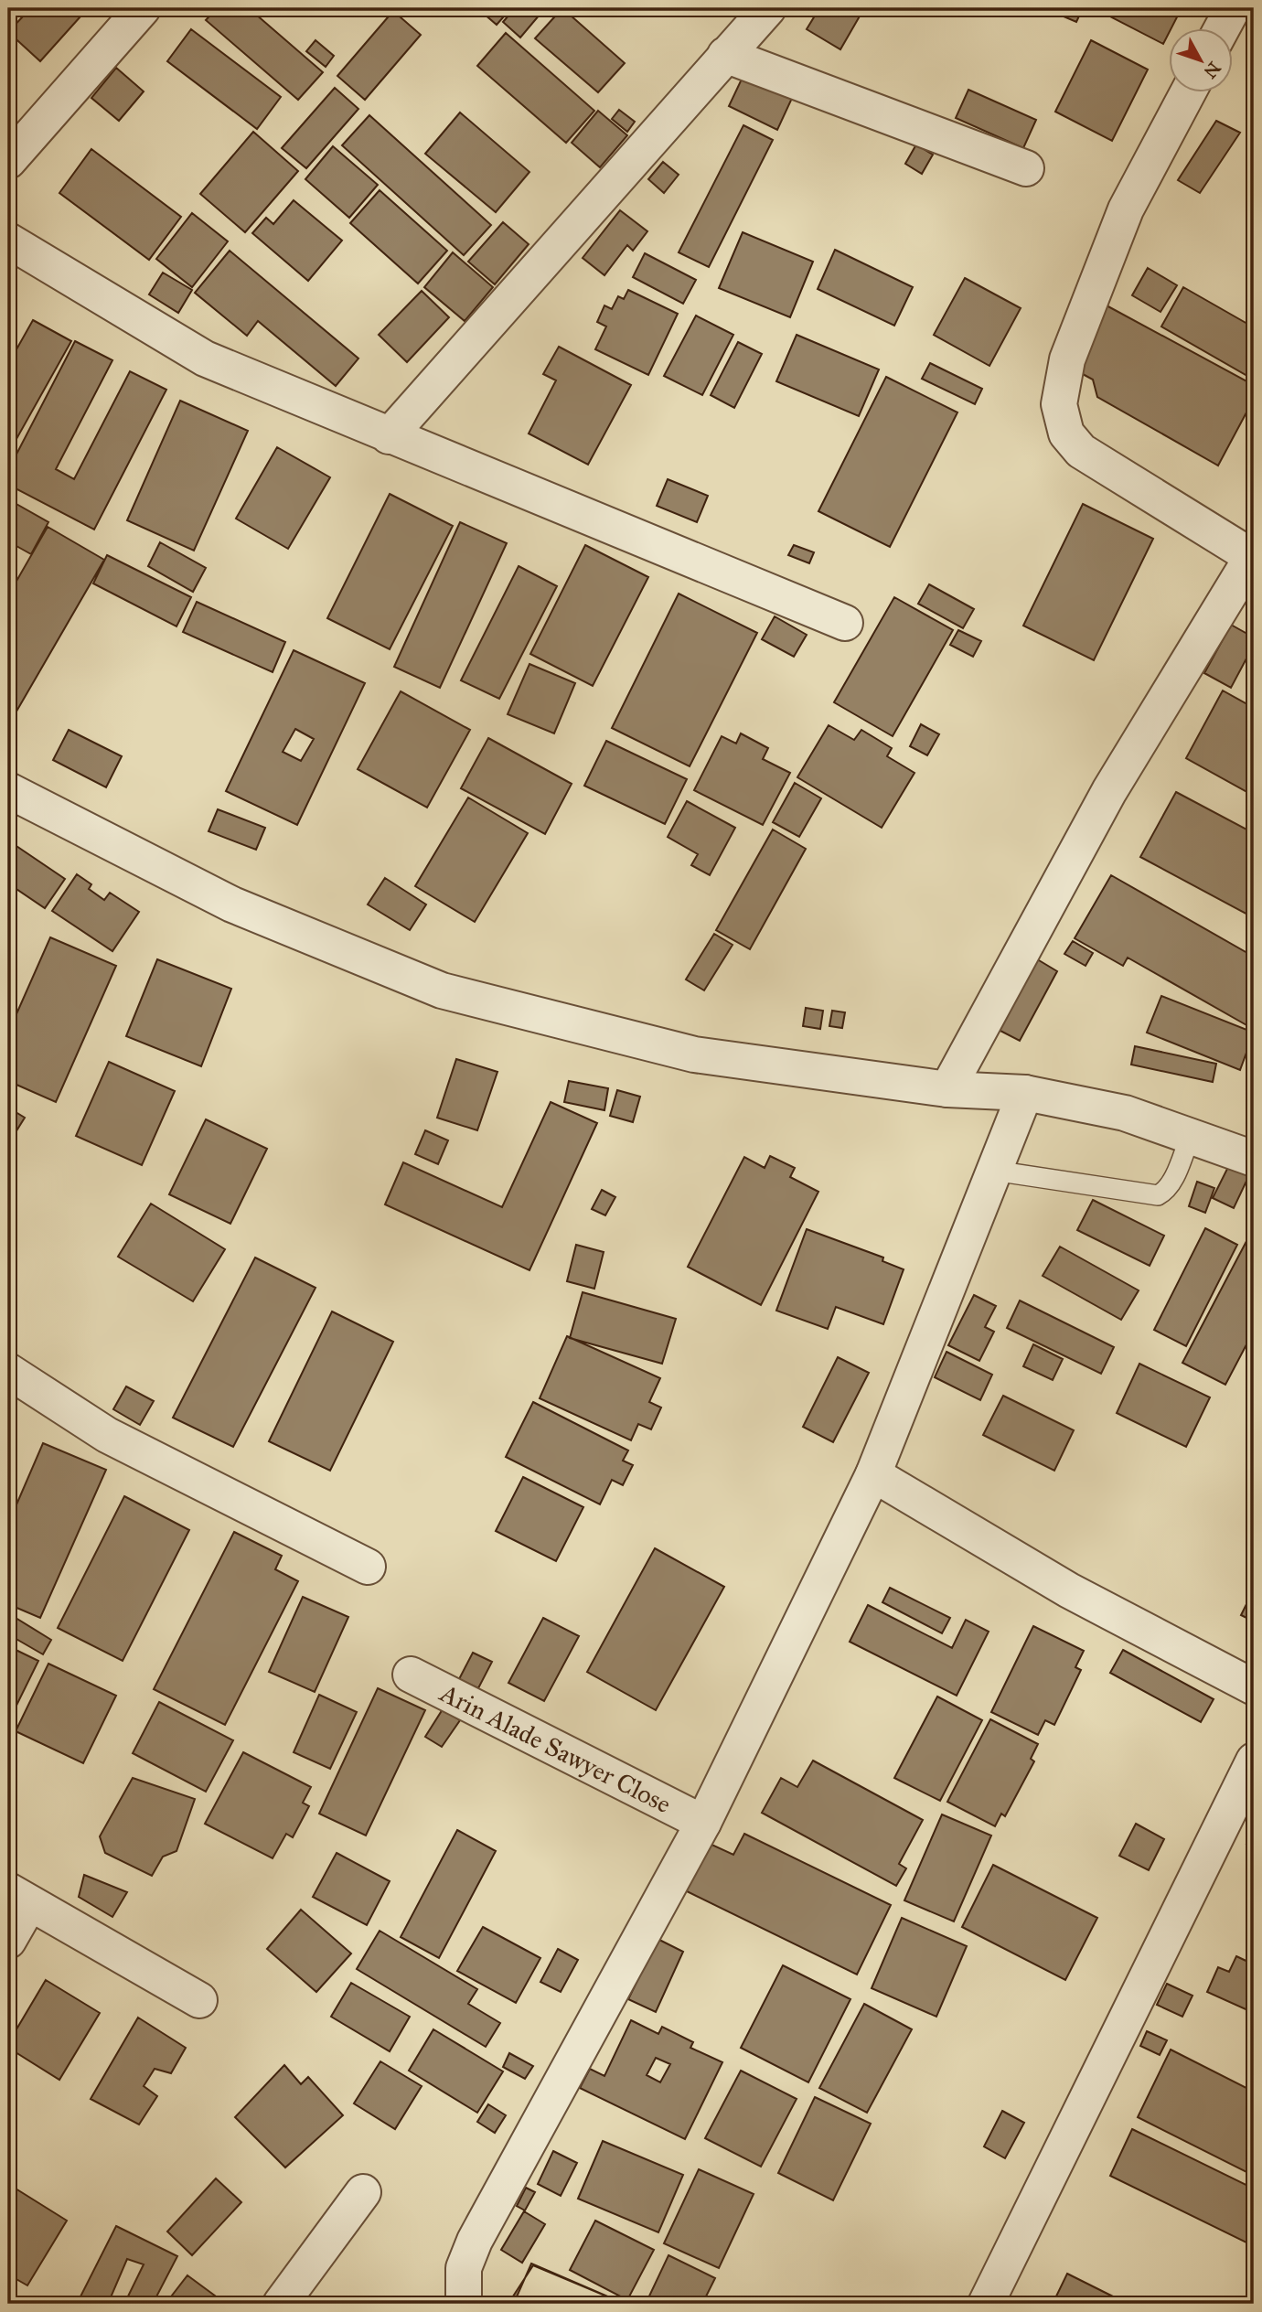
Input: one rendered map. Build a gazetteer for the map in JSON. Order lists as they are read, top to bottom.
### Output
{
  "streets": {
    "street": ["Arin Alade Sawyer Close"]
  },
  "north": "bottom right"
}
